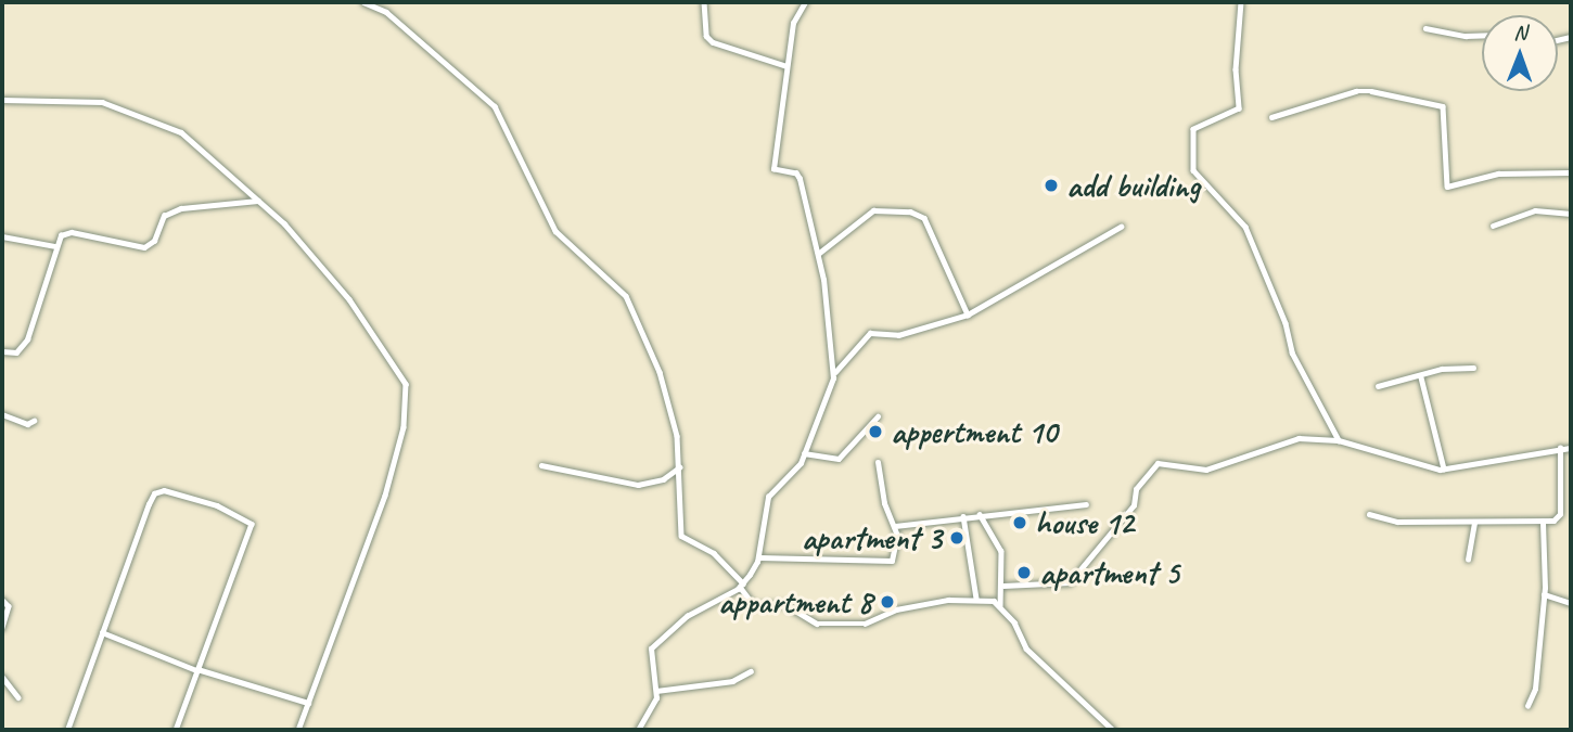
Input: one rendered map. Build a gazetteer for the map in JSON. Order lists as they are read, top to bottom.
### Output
{
  "places": [
    "add building",
    "appertment 10",
    "house 12",
    "apartment 3",
    "apartment 5",
    "appartment 8"
  ],
  "north": "top"
}
